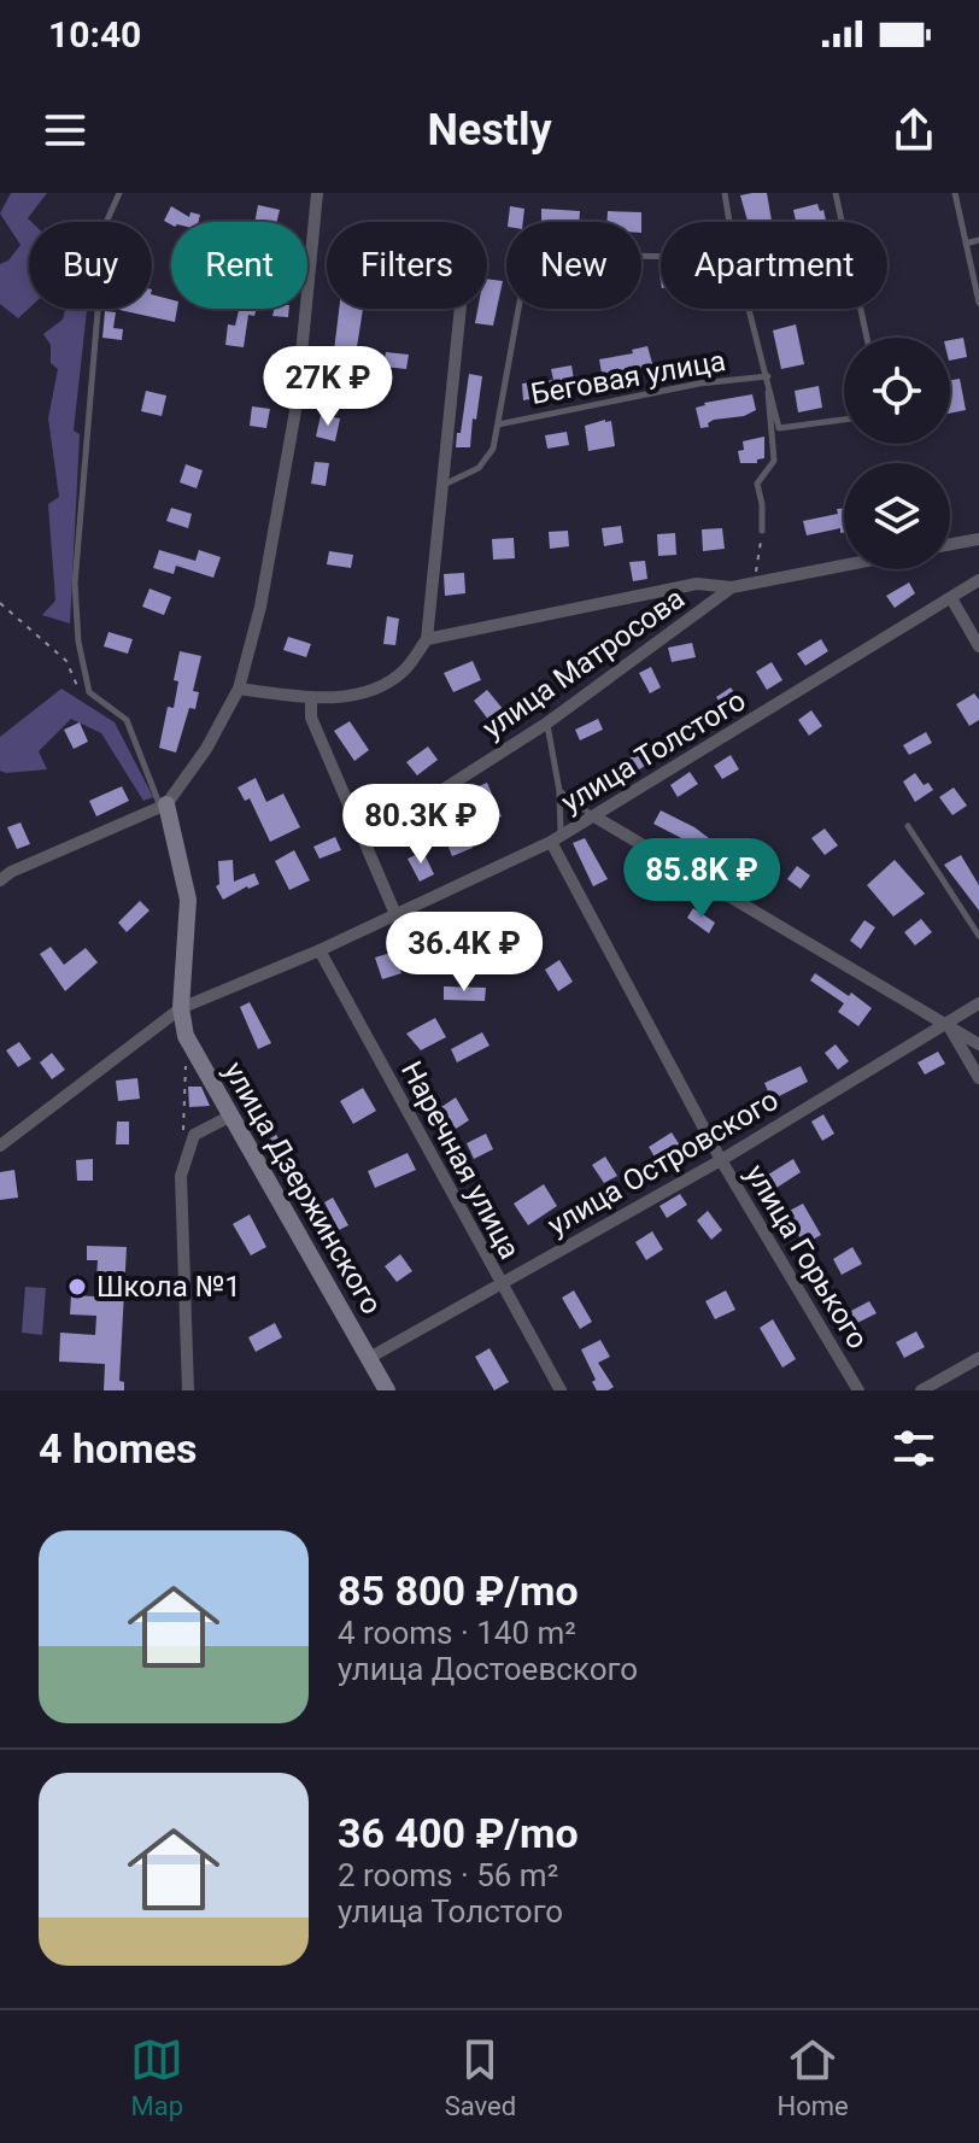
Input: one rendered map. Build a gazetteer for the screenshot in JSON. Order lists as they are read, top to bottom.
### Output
{
  "streets": {
    "street": [
      "улица Матросова",
      "улица Толстого",
      "Наречная улица",
      "улица Островского",
      "улица Дзержинского",
      "улица Горького"
    ],
    "lane": ["Беговая улица"]
  },
  "crossings": [
    ["улица Толстого", "Наречная улица"],
    ["улица Толстого", "улица Дзержинского"],
    ["улица Толстого", "улица Горького"],
    ["Наречная улица", "улица Островского"],
    ["улица Островского", "улица Дзержинского"],
    ["улица Островского", "улица Горького"]
  ],
  "places": ["Школа №1"],
  "page": {
    "status": "10:40",
    "header": "Nestly",
    "chip": [
      "Buy",
      "Rent",
      "Filters",
      "New",
      "Apartment"
    ],
    "price": [
      "27K ₽",
      "80.3K ₽",
      "85.8K ₽",
      "36.4K ₽"
    ],
    "heading": "4 homes",
    "list": [
      {
        "name": "85 800 ₽/mo",
        "note": "4 rooms · 140 m² · улица Достоевского"
      },
      {
        "name": "36 400 ₽/mo",
        "note": "2 rooms · 56 m² · улица Толстого"
      }
    ],
    "tabs": ["Map", "Saved", "Home"]
  }
}
